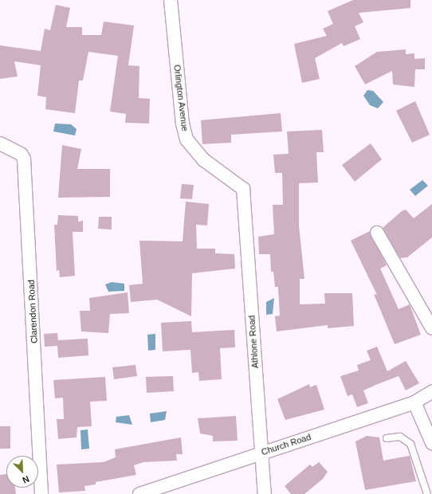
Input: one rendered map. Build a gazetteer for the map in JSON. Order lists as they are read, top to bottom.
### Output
{
  "streets": {
    "street": [
      "Orlington Avenue",
      "Clarendon Road",
      "Athlone Road",
      "Church Road"
    ]
  },
  "crossings": [
    ["Orlington Avenue", "Athlone Road"],
    ["Athlone Road", "Church Road"]
  ],
  "north": "bottom right"
}
